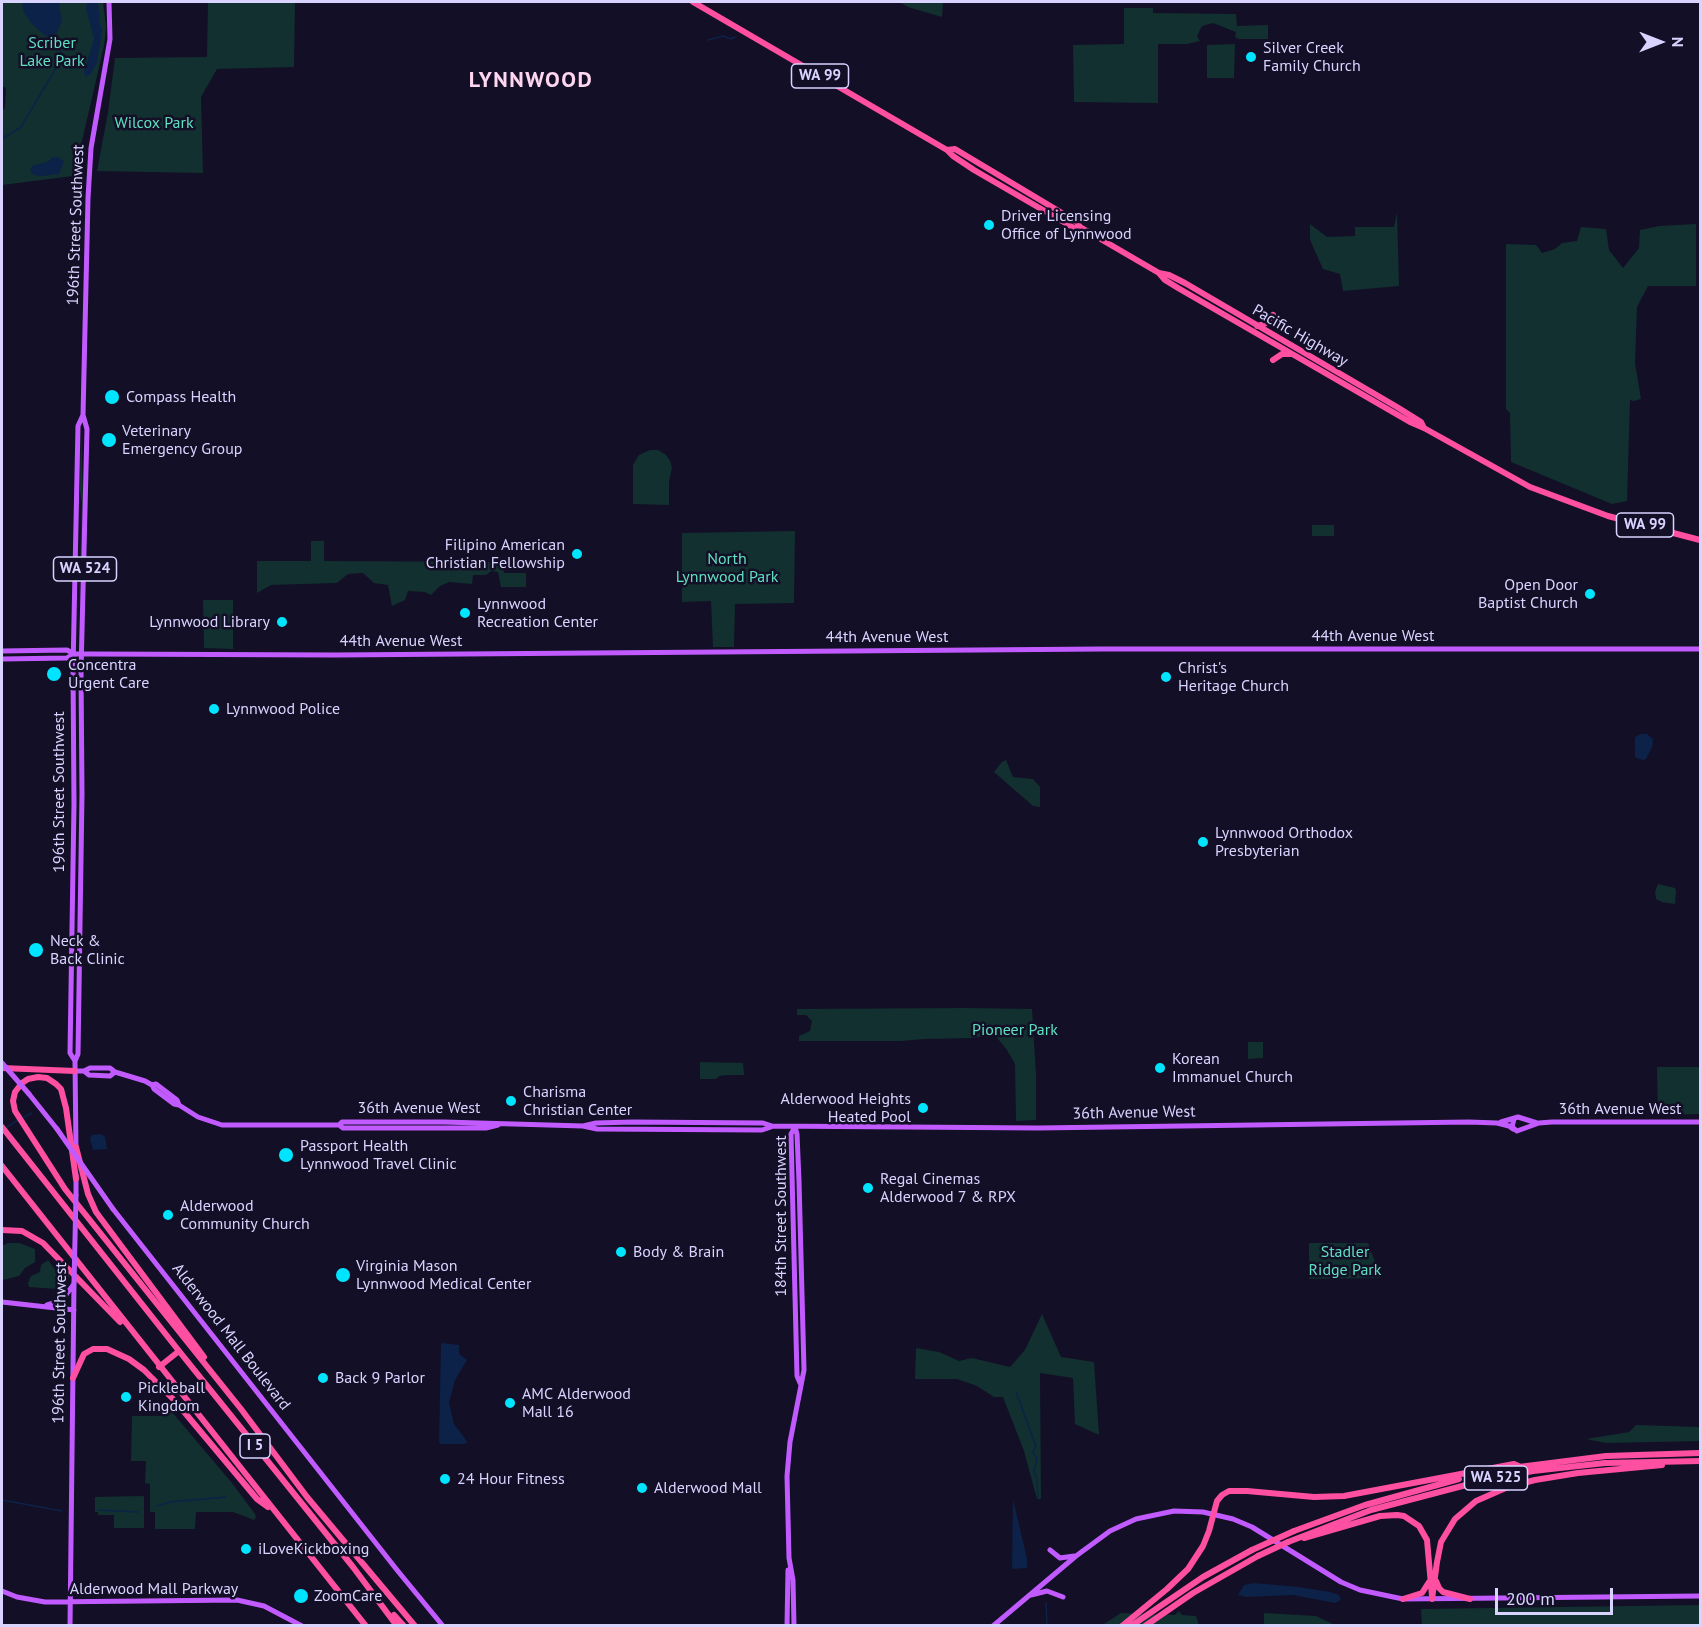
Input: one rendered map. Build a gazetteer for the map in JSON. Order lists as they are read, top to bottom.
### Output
{
  "streets": {
    "highway": [
      "WA 99",
      "Pacific Highway",
      "I 5",
      "WA 525"
    ],
    "main road": [
      "196th Street Southwest",
      "WA 524",
      "44th Avenue West",
      "36th Avenue West",
      "184th Street Southwest",
      "Alderwood Mall Boulevard",
      "Alderwood Mall Parkway"
    ]
  },
  "crossings": [
    ["196th Street Southwest", "44th Avenue West"],
    ["196th Street Southwest", "36th Avenue West"],
    ["196th Street Southwest", "Alderwood Mall Parkway"],
    ["36th Avenue West", "184th Street Southwest"]
  ],
  "districts": ["LYNNWOOD"],
  "parks": [
    "Scriber Lake Park",
    "Wilcox Park",
    "North Lynnwood Park",
    "Pioneer Park",
    "Stadler Ridge Park"
  ],
  "places": [
    "Silver Creek Family Church",
    "Driver Licensing Office of Lynnwood",
    "Compass Health",
    "Veterinary Emergency Group",
    "Filipino American Christian Fellowship",
    "Open Door Baptist Church",
    "Lynnwood Recreation Center",
    "Lynnwood Library",
    "Concentra Urgent Care",
    "Christ's Heritage Church",
    "Lynnwood Police",
    "Lynnwood Orthodox Presbyterian",
    "Neck & Back Clinic",
    "Korean Immanuel Church",
    "Charisma Christian Center",
    "Alderwood Heights Heated Pool",
    "Passport Health Lynnwood Travel Clinic",
    "Regal Cinemas Alderwood 7 & RPX",
    "Alderwood Community Church",
    "Body & Brain",
    "Virginia Mason Lynnwood Medical Center",
    "Back 9 Parlor",
    "Pickleball Kingdom",
    "AMC Alderwood Mall 16",
    "24 Hour Fitness",
    "Alderwood Mall",
    "iLoveKickboxing",
    "ZoomCare"
  ],
  "scale_bar": "200 m",
  "north": "right"
}
